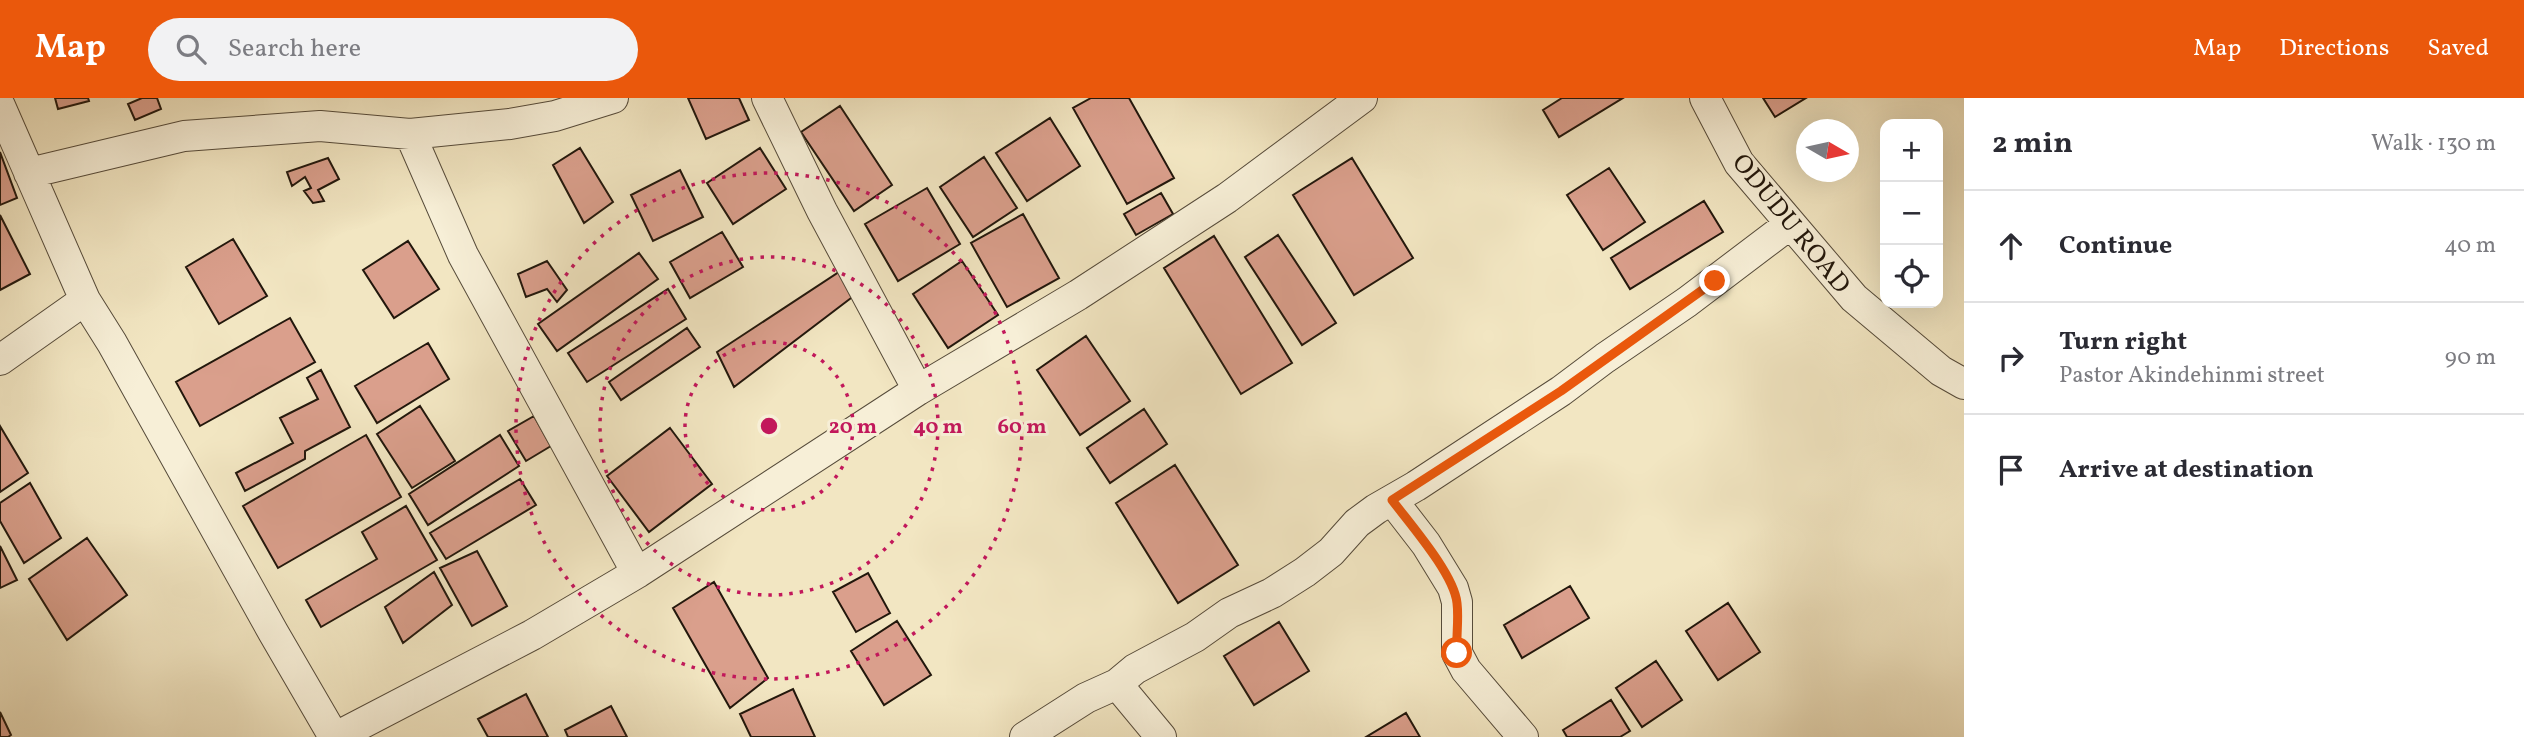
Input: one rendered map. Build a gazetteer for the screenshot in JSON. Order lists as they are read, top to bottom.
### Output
{
  "streets": {
    "street": ["ODUDU ROAD"]
  },
  "north": "right",
  "page": {
    "header": "Map",
    "search": "Search here",
    "nav": ["Map", "Directions", "Saved"],
    "heading": ["2 min", "Walk · 130 m"],
    "map_buttons": ["+", "−"],
    "list": [
      ["Continue", "40 m"],
      ["Turn right", "Pastor Akindehinmi street", "90 m"],
      "Arrive at destination"
    ]
  },
  "rings": ["20 m", "40 m", "60 m"]
}
